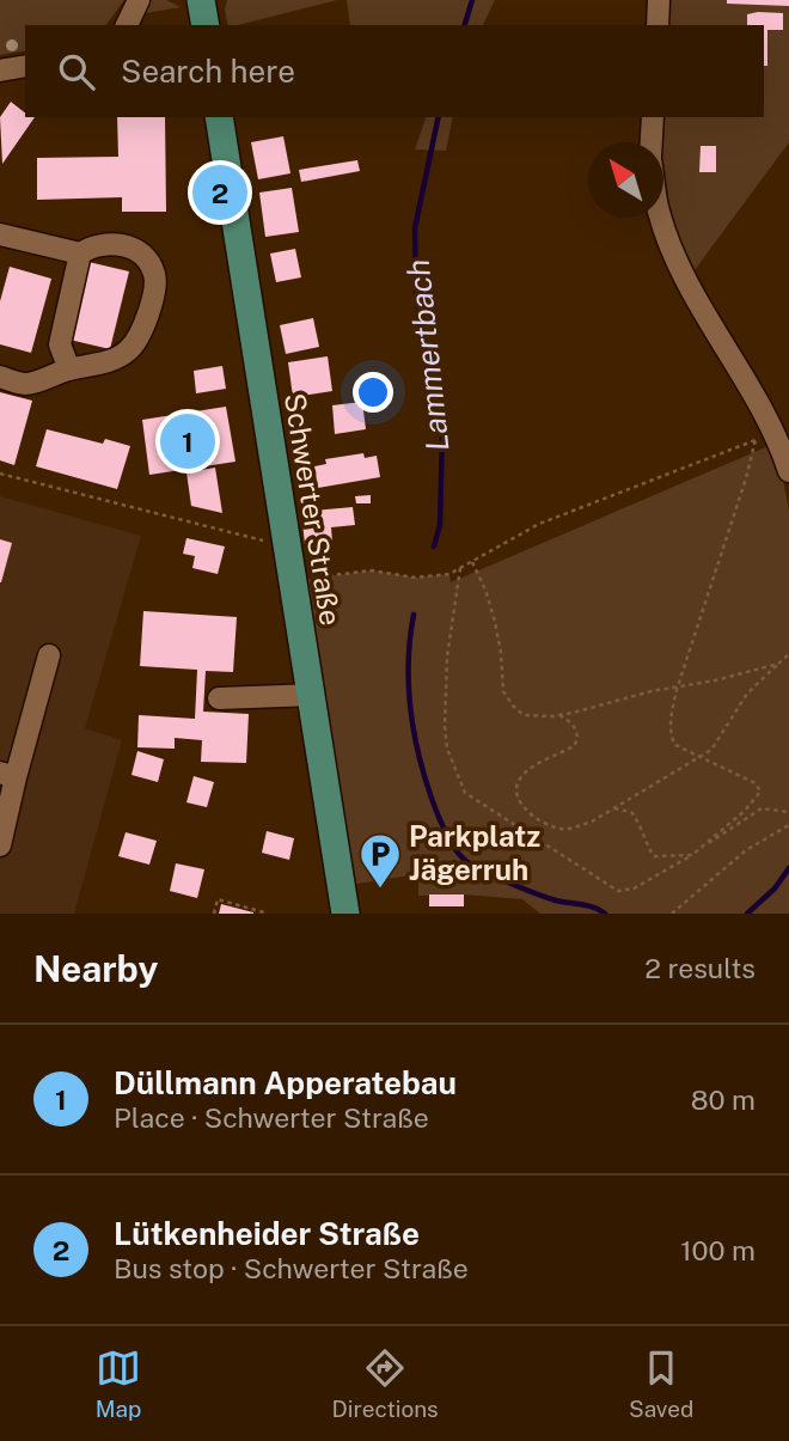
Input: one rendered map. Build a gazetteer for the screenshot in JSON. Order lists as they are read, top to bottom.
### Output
{
  "streets": {
    "main road": ["Schwerter Straße"]
  },
  "water": ["Lammertbach"],
  "places": {
    "parking": ["Parkplatz Jägerruh"]
  },
  "north": "top left",
  "page": {
    "search": "Search here",
    "pins": ["2", "1"],
    "heading": ["Nearby", "2 results"],
    "list": [
      {
        "mark": "1",
        "name": "Düllmann Apperatebau",
        "note": "Place · Schwerter Straße",
        "value": "80 m"
      },
      {
        "mark": "2",
        "name": "Lütkenheider Straße",
        "note": "Bus stop · Schwerter Straße",
        "value": "100 m"
      }
    ],
    "nav": ["Map", "Directions", "Saved"]
  }
}
